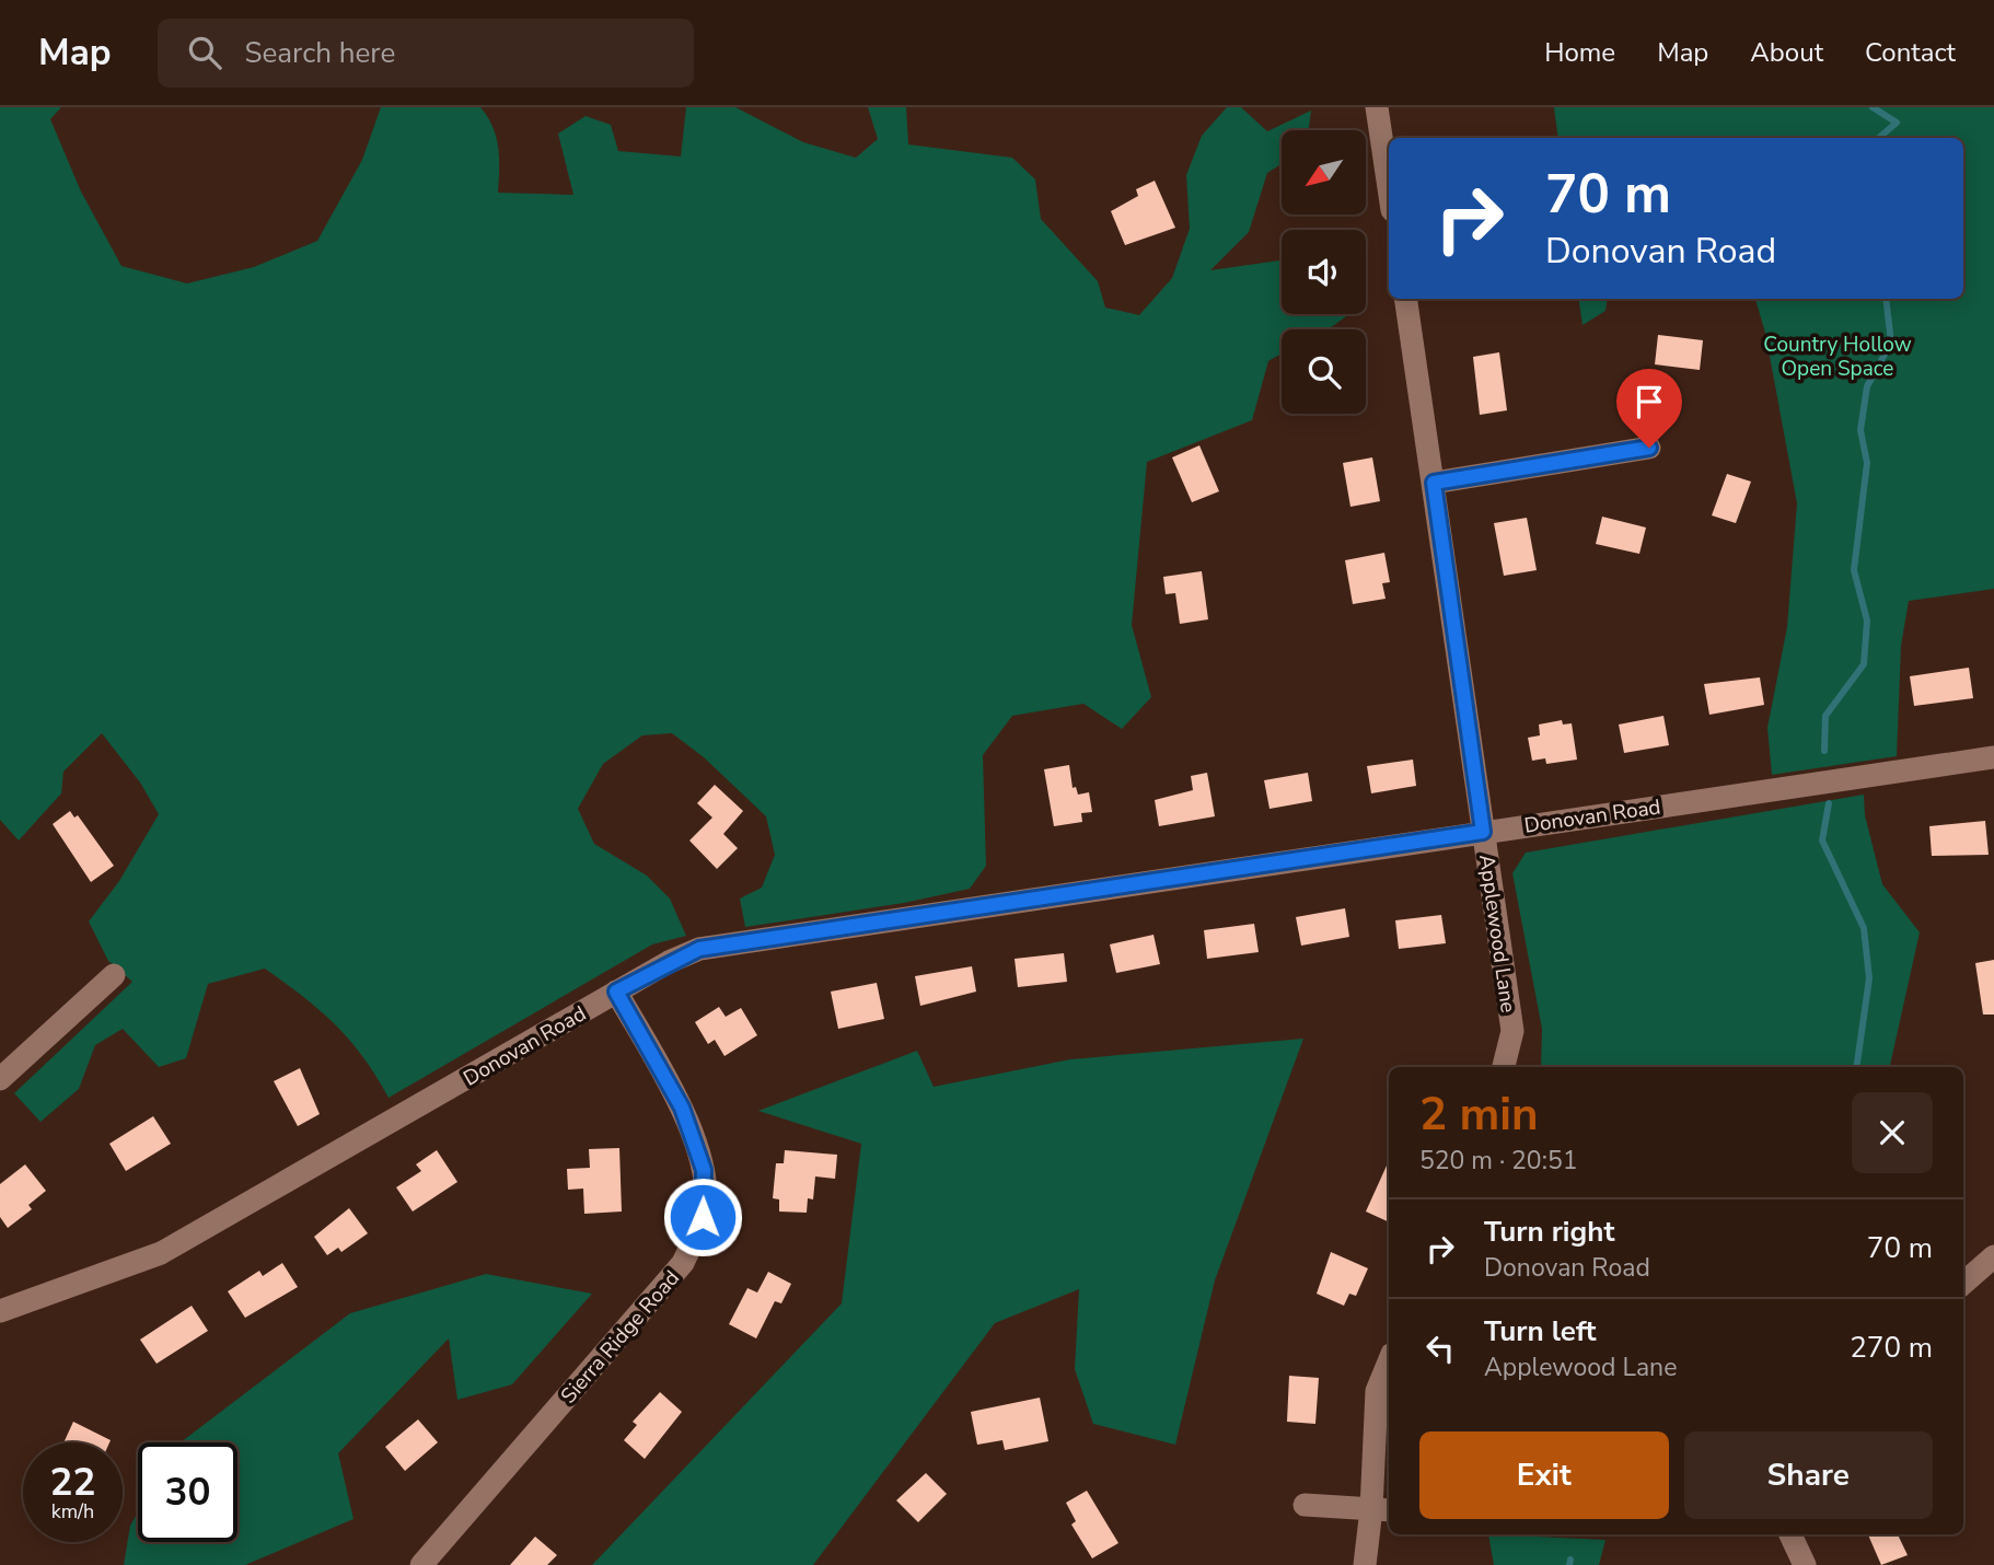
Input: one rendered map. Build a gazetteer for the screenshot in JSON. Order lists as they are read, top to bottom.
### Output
{
  "streets": {
    "street": ["Donovan Road", "Applewood Lane", "Sierra Ridge Road"]
  },
  "crossings": [
    ["Donovan Road", "Applewood Lane"],
    ["Donovan Road", "Sierra Ridge Road"]
  ],
  "parks": ["Country Hollow Open Space"],
  "north": "bottom left",
  "page": {
    "header": "Map",
    "search": "Search here",
    "nav": [
      "Home",
      "Map",
      "About",
      "Contact"
    ],
    "turn": ["70 m", "Donovan Road"],
    "heading": ["2 min", "520 m · 20:51"],
    "list": [
      {
        "name": "Turn right",
        "note": "Donovan Road",
        "value": "70 m"
      },
      {
        "name": "Turn left",
        "note": "Applewood Lane",
        "value": "270 m"
      }
    ],
    "buttons": ["Exit", "Share"],
    "speed": "22 km/h",
    "limit": "30"
  }
}
